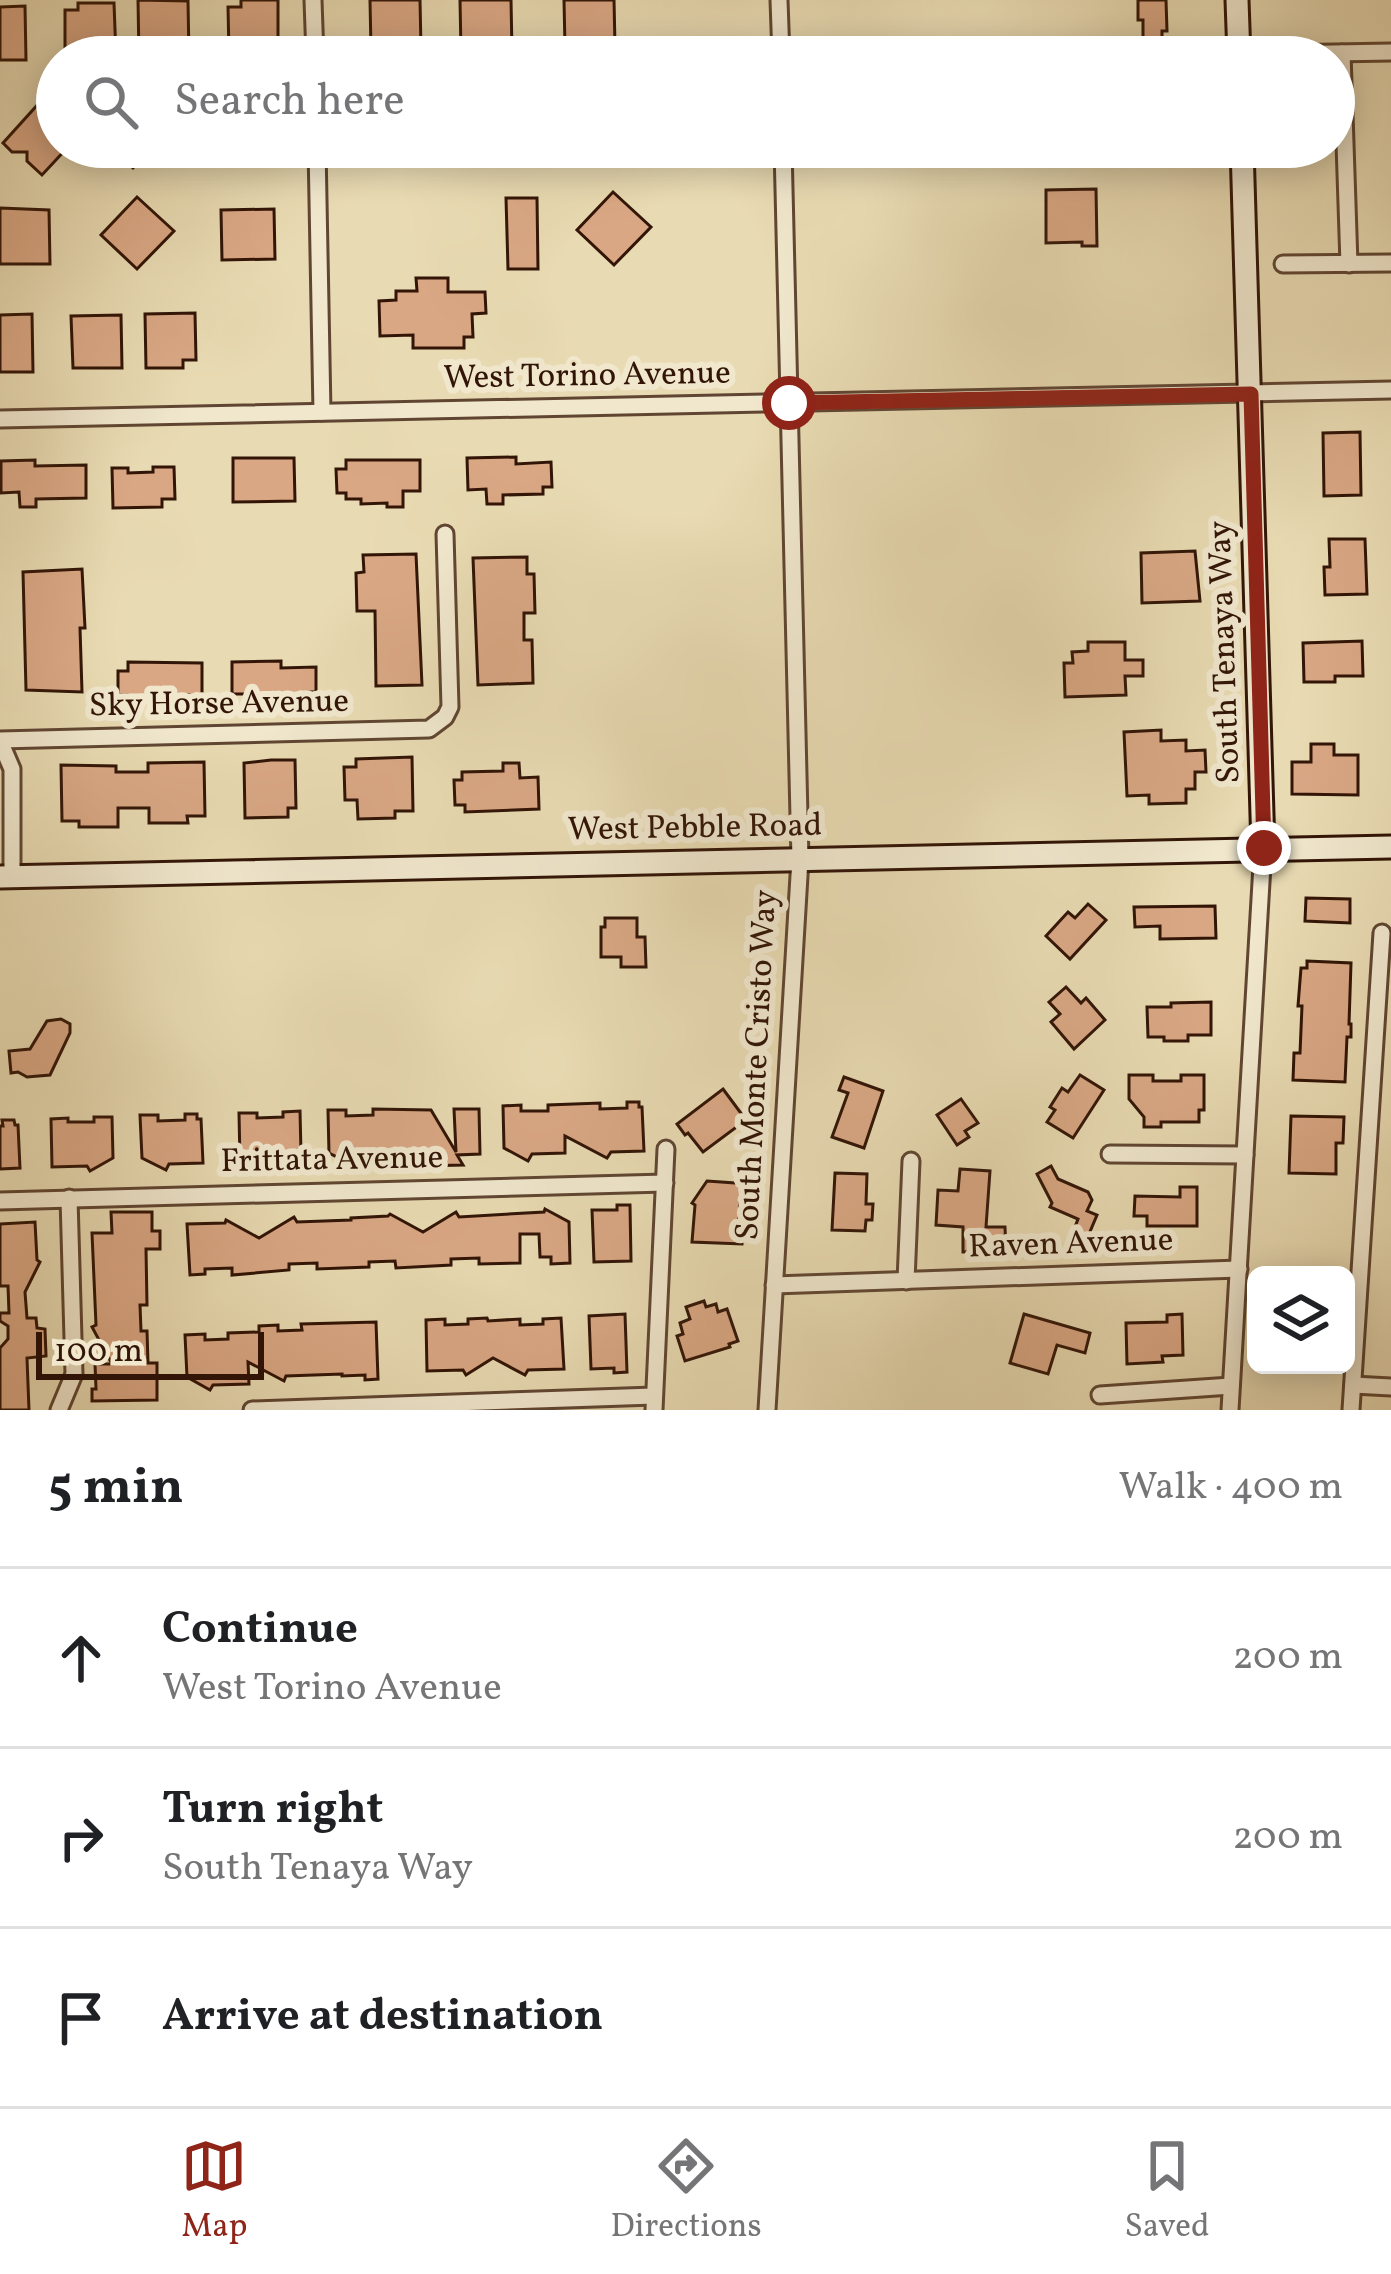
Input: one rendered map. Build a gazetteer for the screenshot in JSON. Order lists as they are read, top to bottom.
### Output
{
  "streets": {
    "street": [
      "West Torino Avenue",
      "South Tenaya Way",
      "Sky Horse Avenue",
      "West Pebble Road",
      "South Monte Cristo Way",
      "Frittata Avenue",
      "Raven Avenue"
    ]
  },
  "crossings": [
    ["West Torino Avenue", "South Tenaya Way"],
    ["West Torino Avenue", "South Monte Cristo Way"],
    ["South Tenaya Way", "West Pebble Road"],
    ["South Tenaya Way", "Raven Avenue"],
    ["West Pebble Road", "South Monte Cristo Way"],
    ["South Monte Cristo Way", "Raven Avenue"]
  ],
  "scale_bar": "100 m",
  "page": {
    "search": "Search here",
    "scale": "100 m",
    "heading": ["5 min", "Walk · 400 m"],
    "list": [
      ["Continue", "West Torino Avenue", "200 m"],
      ["Turn right", "South Tenaya Way", "200 m"],
      "Arrive at destination"
    ],
    "nav": ["Map", "Directions", "Saved"]
  }
}
